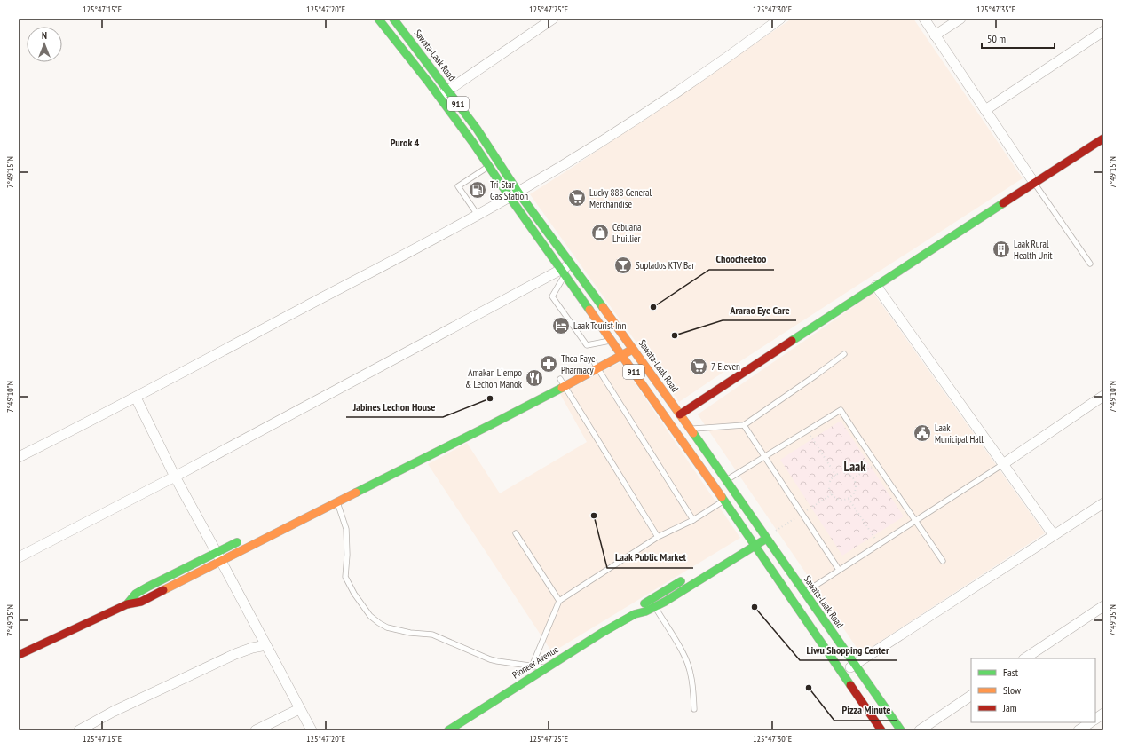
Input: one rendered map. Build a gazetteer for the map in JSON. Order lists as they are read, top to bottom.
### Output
{
  "streets": {
    "main road": ["Sawata-Laak Road", "911", "Pioneer Avenue"]
  },
  "crossings": [
    ["Sawata-Laak Road", "Pioneer Avenue"]
  ],
  "districts": ["Purok 4", "Laak"],
  "places": {
    "fuel station": ["Tri-Star Gas Station"],
    "supermarket": ["Lucky 888 General Merchandise", "7-Eleven"],
    "shop": ["Cebuana Lhuillier"],
    "building": ["Laak Rural Health Unit"],
    "bar": ["Suplados KTV Bar"],
    "other": [
      "Choocheekoo",
      "Ararao Eye Care",
      "Jabines Lechon House",
      "Laak Public Market",
      "Liwu Shopping Center",
      "Pizza Minute"
    ],
    "hotel": ["Laak Tourist Inn"],
    "pharmacy": ["Thea Faye Pharmacy"],
    "restaurant": ["Amakan Liempo & Lechon Manok"],
    "public building": ["Laak Municipal Hall"]
  },
  "legend": ["Fast", "Slow", "Jam"],
  "scale_bar": "50 m",
  "north": "top",
  "coordinates": [
    "125°47'15\"E",
    "125°47'20\"E",
    "125°47'25\"E",
    "125°47'30\"E",
    "125°47'35\"E",
    "7°49'15\"N",
    "7°49'10\"N",
    "7°49'05\"N"
  ]
}
